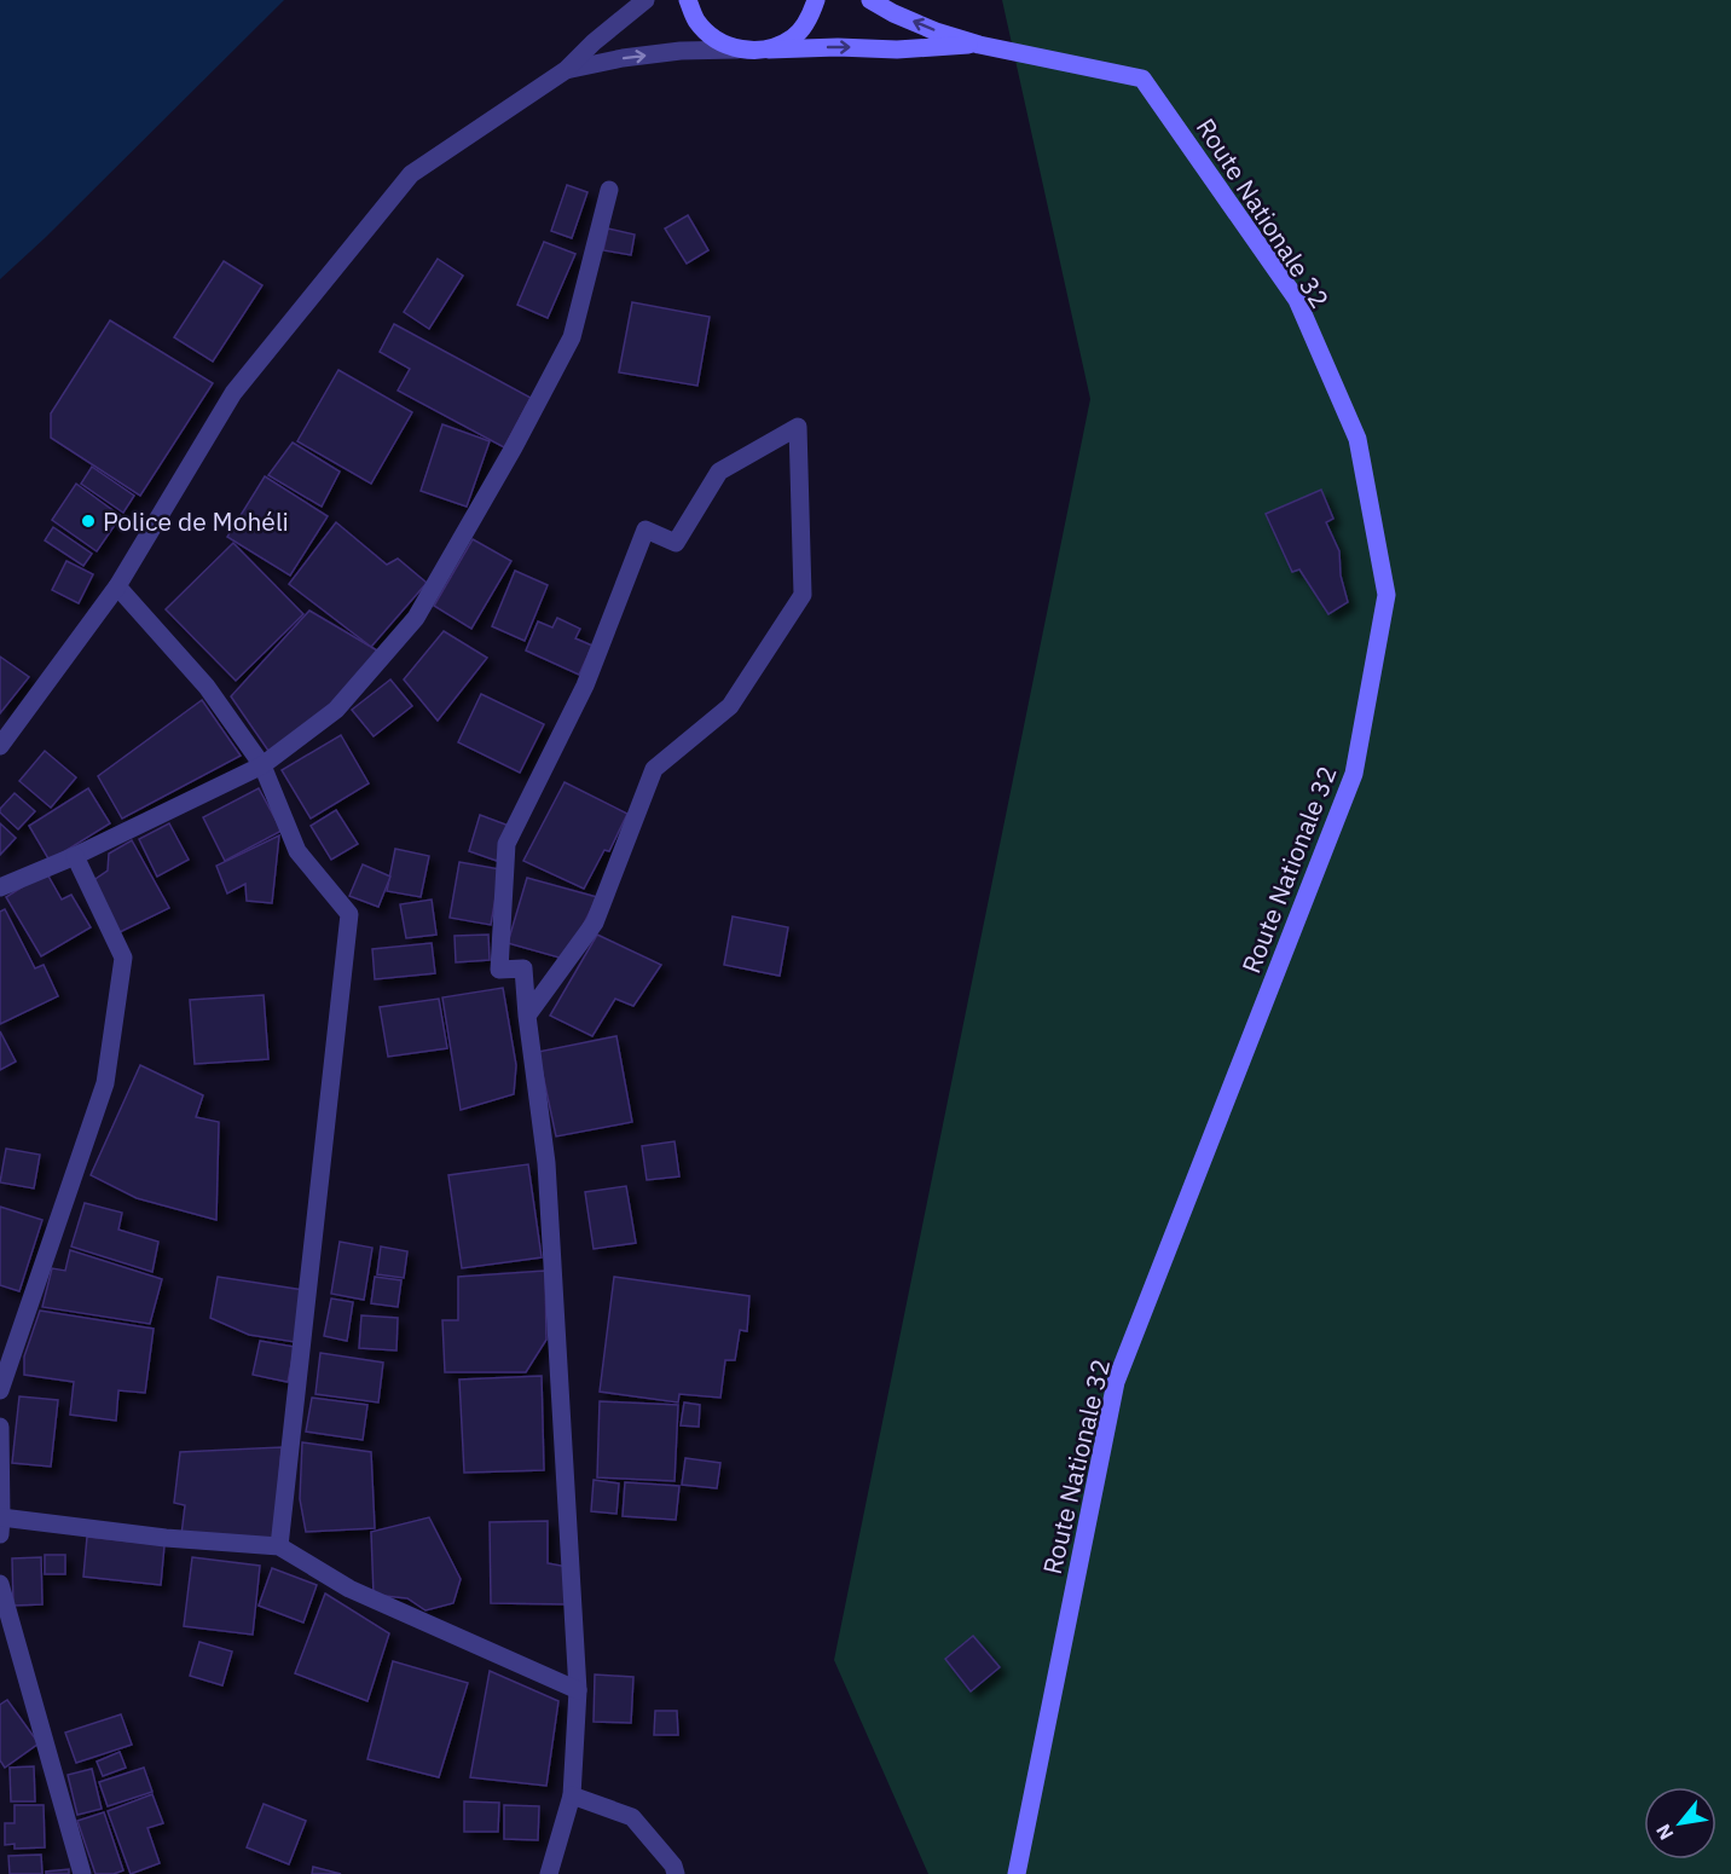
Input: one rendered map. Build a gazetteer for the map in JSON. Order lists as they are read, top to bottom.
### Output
{
  "streets": {
    "street": ["Route Nationale 32"]
  },
  "places": ["Police de Mohéli"],
  "north": "bottom left"
}
